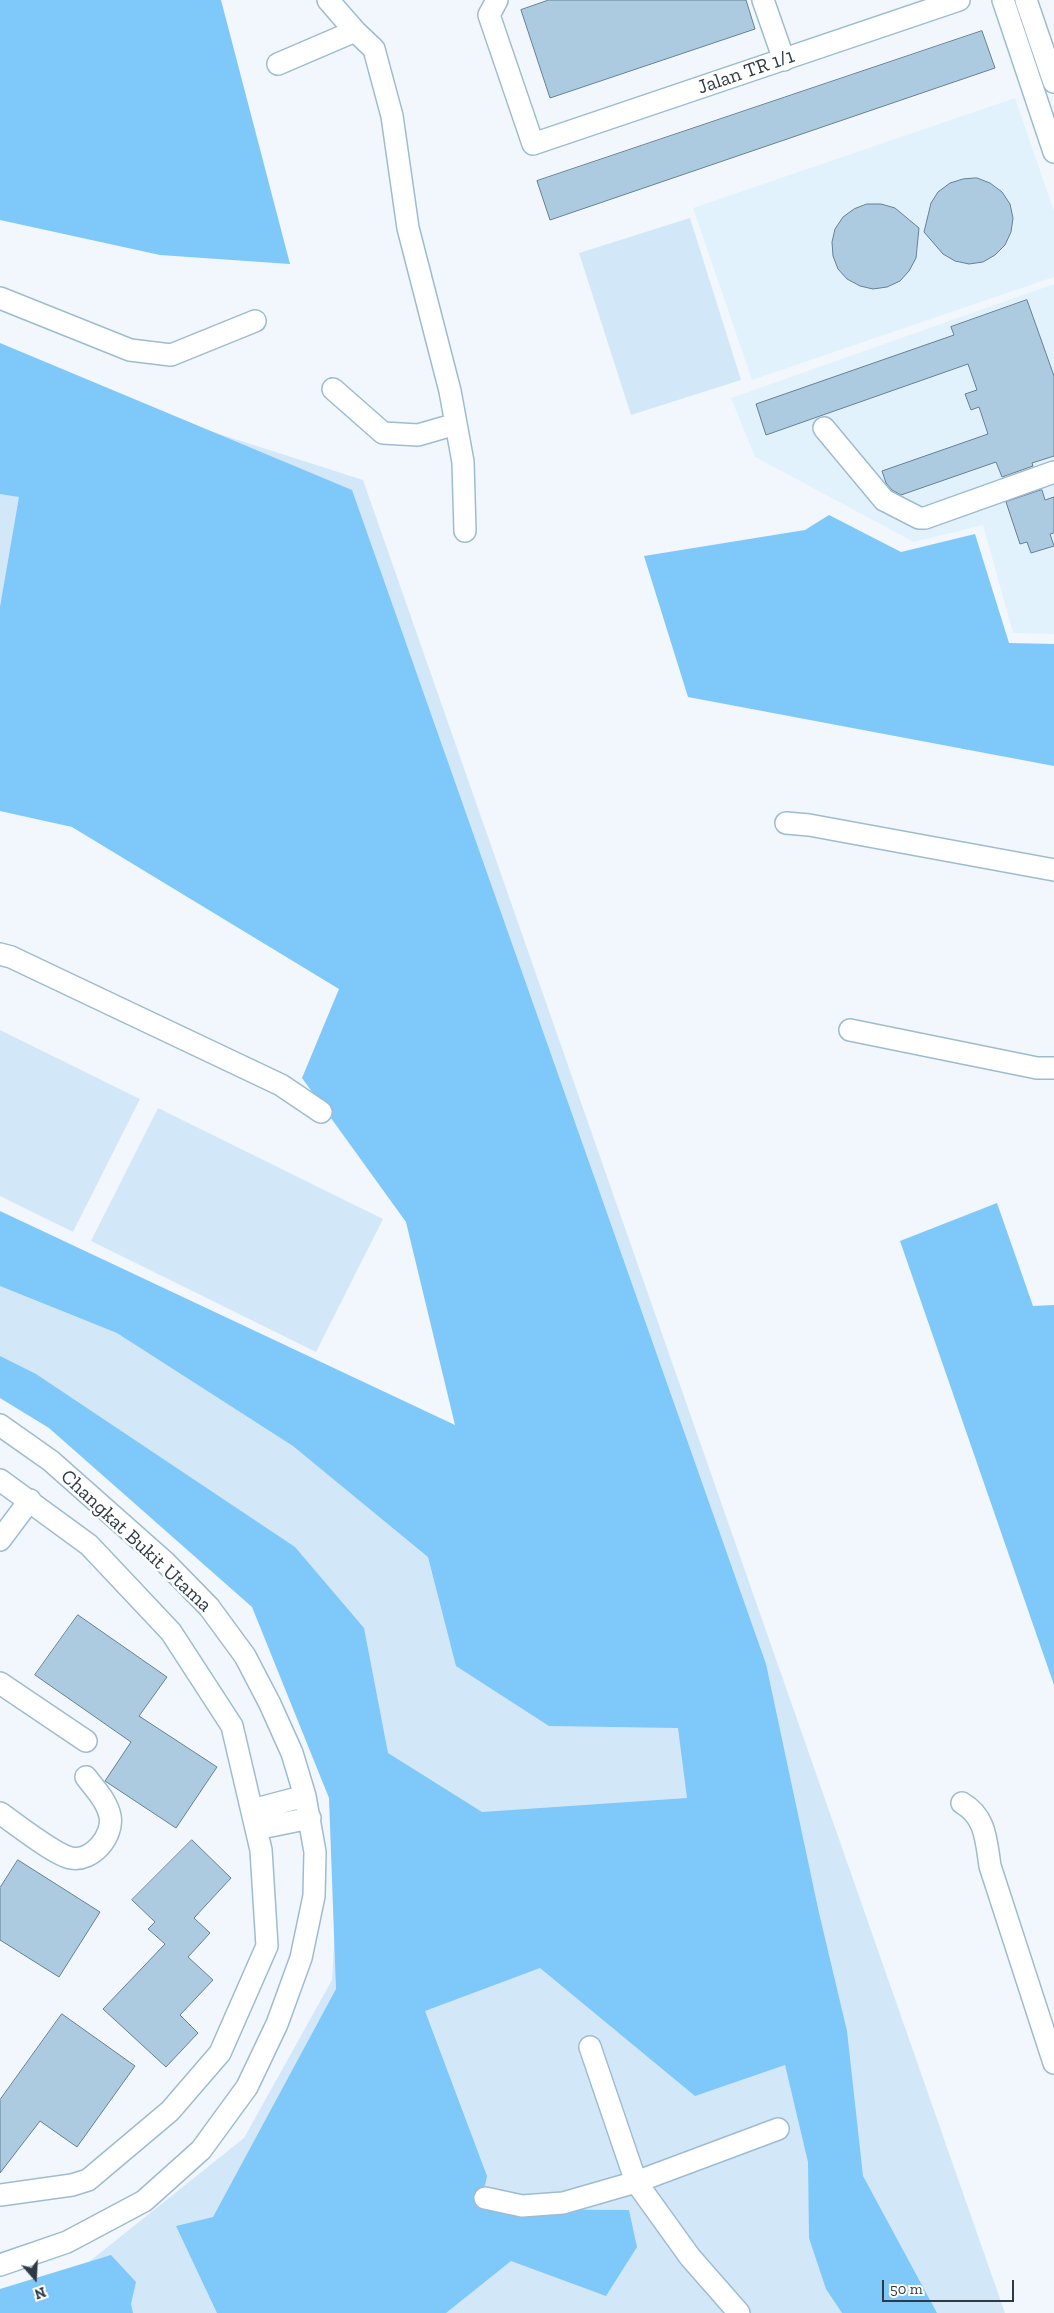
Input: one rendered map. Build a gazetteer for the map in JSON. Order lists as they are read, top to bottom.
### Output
{
  "streets": {
    "street": ["Jalan TR 1/1", "Changkat Bukit Utama"]
  },
  "scale_bar": "50 m",
  "north": "bottom"
}
